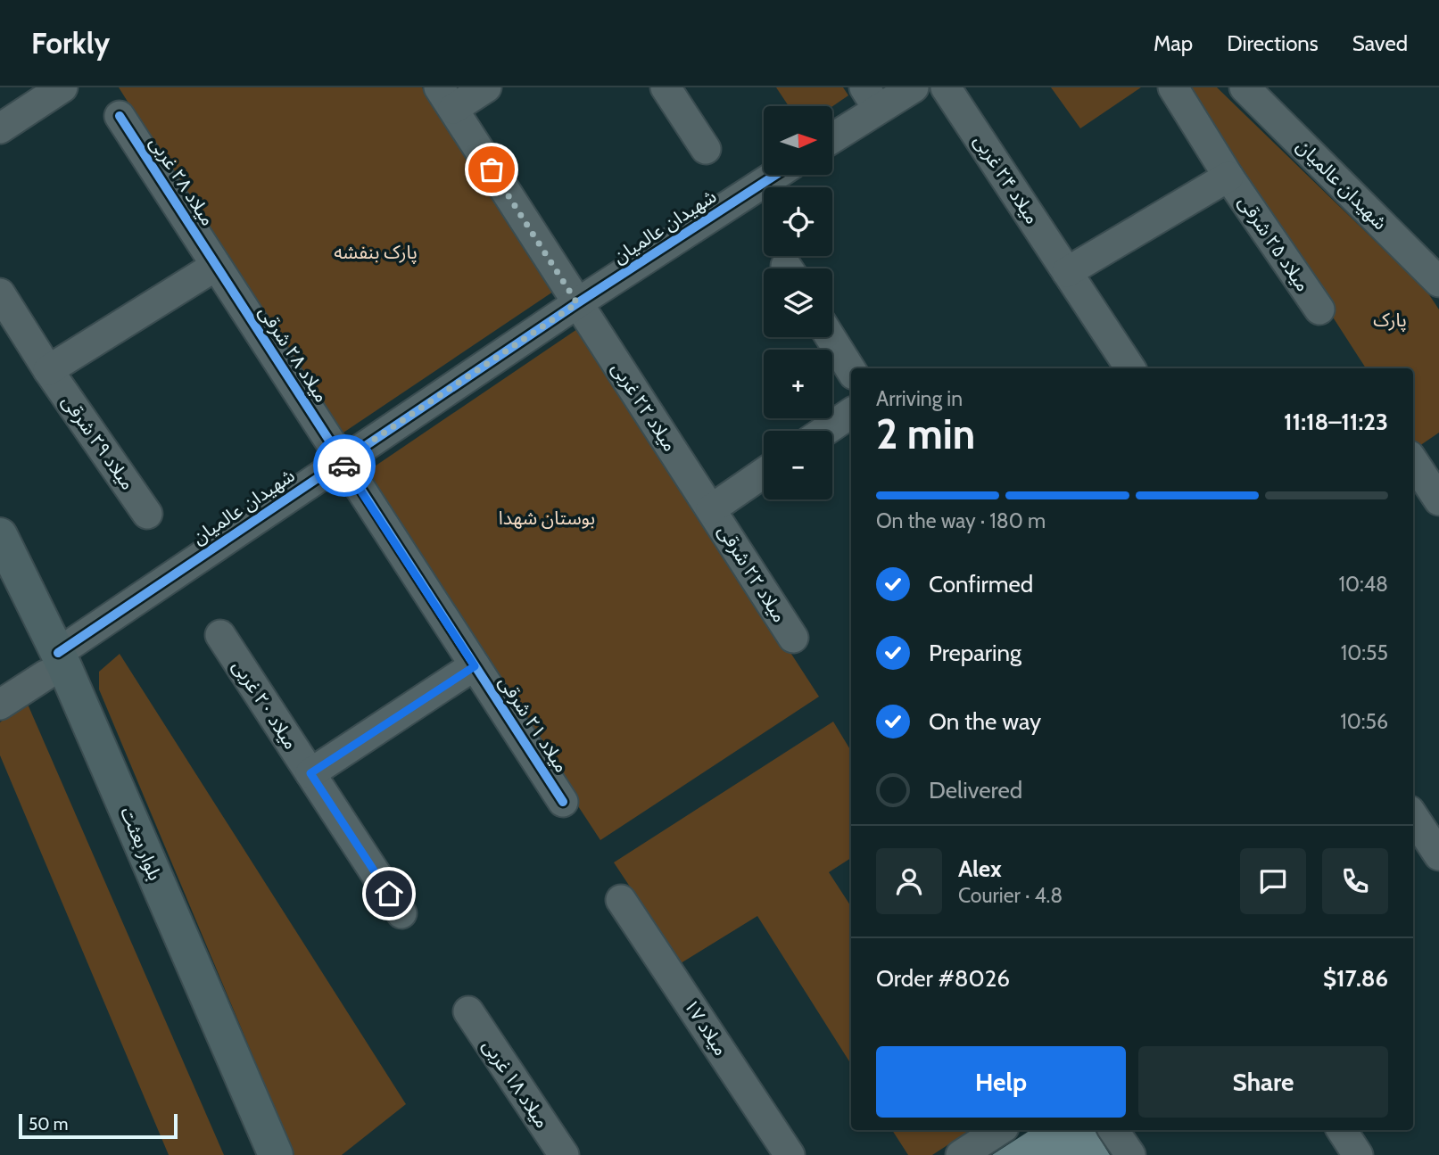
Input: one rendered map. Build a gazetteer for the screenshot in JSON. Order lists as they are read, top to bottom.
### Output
{
  "streets": {
    "main road": ["بلوار بعثت"],
    "street": [
      "میلاد ۲۴ غربی",
      "میلاد ۲۸ غربی",
      "شهیدان عالمیان",
      "میلاد ۲۵ شرقی",
      "میلاد ۲۸ شرقی",
      "میلاد ۲۲ غربی",
      "میلاد ۲۹ شرقی",
      "میلاد ۲۲ شرقی",
      "میلاد ۲۰ غربی",
      "میلاد ۲۱ شرقی",
      "میلاد ۱۷",
      "میلاد ۱۸ غربی"
    ]
  },
  "crossings": [
    ["میلاد ۲۸ غربی", "میلاد ۲۸ شرقی"],
    ["شهیدان عالمیان", "میلاد ۲۸ شرقی"],
    ["شهیدان عالمیان", "میلاد ۲۲ غربی"],
    ["شهیدان عالمیان", "بلوار بعثت"],
    ["میلاد ۲۸ شرقی", "میلاد ۲۱ شرقی"],
    ["میلاد ۲۲ غربی", "میلاد ۲۲ شرقی"]
  ],
  "parks": ["پارک بنفشه", "پارک", "بوستان شهدا"],
  "scale_bar": "50 m",
  "north": "right",
  "page": {
    "header": "Forkly",
    "nav": ["Map", "Directions", "Saved"],
    "map_buttons": ["+", "−"],
    "heading": ["2 min", "Arriving in", "11:18–11:23"],
    "panel": [
      "Alex",
      "Courier · 4.8",
      "Order #8026",
      "$17.86"
    ],
    "bar": "On the way · 180 m",
    "list": [
      ["Confirmed", "10:48"],
      ["Preparing", "10:55"],
      ["On the way", "10:56"],
      "Delivered"
    ],
    "buttons": ["Help", "Share"],
    "scale": "50 m"
  }
}
